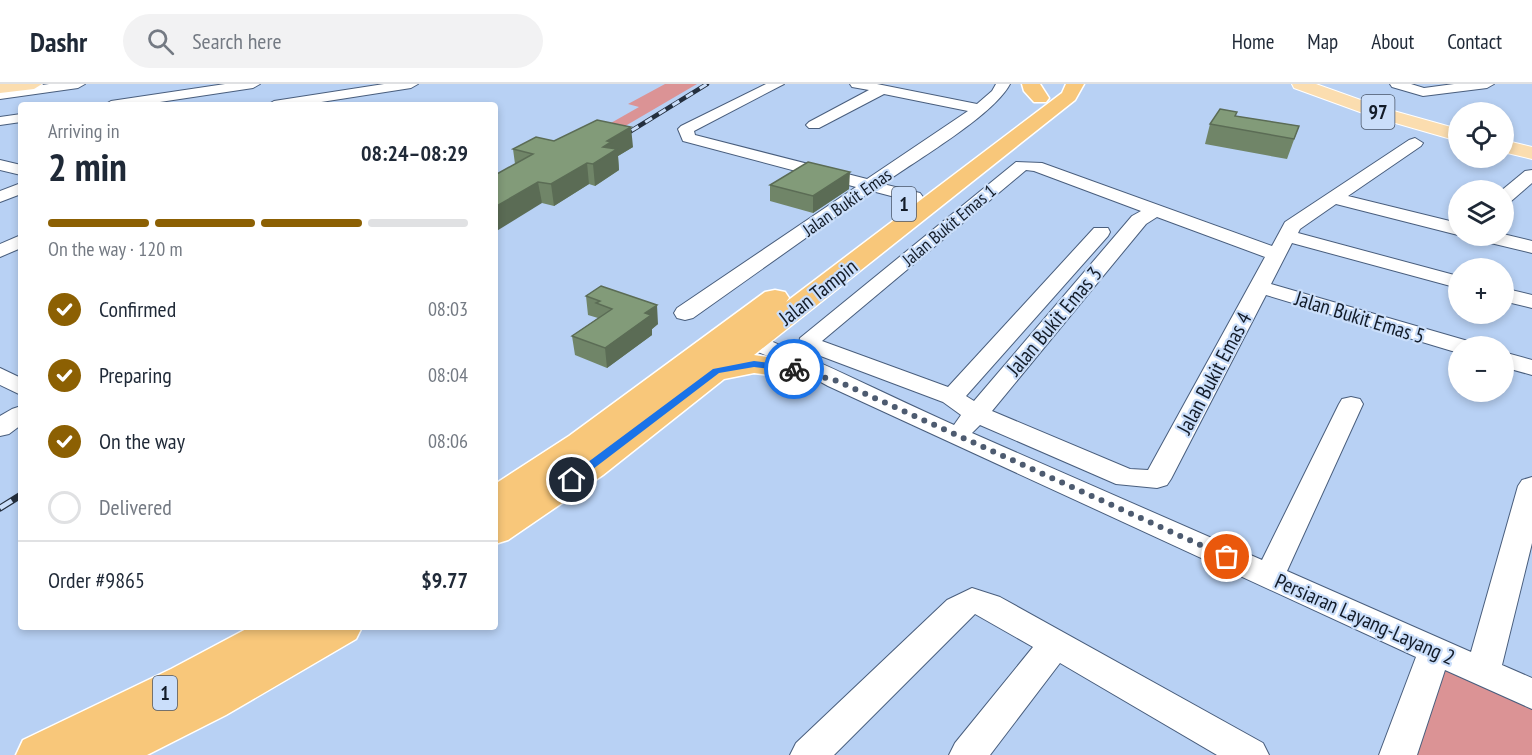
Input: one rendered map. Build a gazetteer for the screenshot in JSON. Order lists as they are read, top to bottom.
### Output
{
  "streets": {
    "highway": ["1", "Jalan Tampin"],
    "main road": ["97"],
    "street": [
      "Jalan Bukit Emas",
      "Jalan Bukit Emas 1",
      "Jalan Bukit Emas 5",
      "Jalan Bukit Emas 3",
      "Jalan Bukit Emas 4",
      "Persiaran Layang-Layang 2"
    ]
  },
  "crossings": [
    ["Jalan Bukit Emas 1", "Jalan Bukit Emas 3"],
    ["Jalan Bukit Emas 1", "Jalan Bukit Emas 4"],
    ["Jalan Tampin", "Persiaran Layang-Layang 2"],
    ["Jalan Bukit Emas 5", "Jalan Bukit Emas 4"],
    ["Jalan Bukit Emas 3", "Jalan Bukit Emas 4"],
    ["Jalan Bukit Emas 3", "Persiaran Layang-Layang 2"]
  ],
  "page": {
    "header": "Dashr",
    "search": "Search here",
    "nav": [
      "Home",
      "Map",
      "About",
      "Contact"
    ],
    "map_buttons": ["+", "−"],
    "heading": ["2 min", "Arriving in", "08:24–08:29"],
    "panel": ["Order #9865", "$9.77"],
    "bar": "On the way · 120 m",
    "list": [
      ["Confirmed", "08:03"],
      ["Preparing", "08:04"],
      ["On the way", "08:06"],
      "Delivered"
    ]
  }
}
